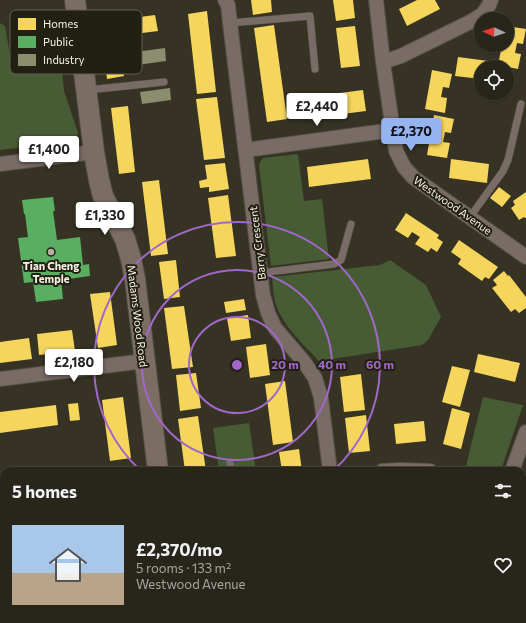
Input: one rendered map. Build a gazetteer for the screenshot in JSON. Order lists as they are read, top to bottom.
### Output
{
  "streets": {
    "street": ["Westwood Avenue", "Barry Crescent", "Madams Wood Road"]
  },
  "places": ["Tian Cheng Temple"],
  "legend": ["Homes", "Public", "Industry"],
  "north": "left",
  "page": {
    "price": [
      "£2,440",
      "£2,370",
      "£1,400",
      "£1,330",
      "£2,180"
    ],
    "heading": "5 homes",
    "list": [
      {
        "name": "£2,370/mo",
        "note": "5 rooms · 133 m² · Westwood Avenue"
      }
    ]
  },
  "rings": ["20 m", "40 m", "60 m"]
}
